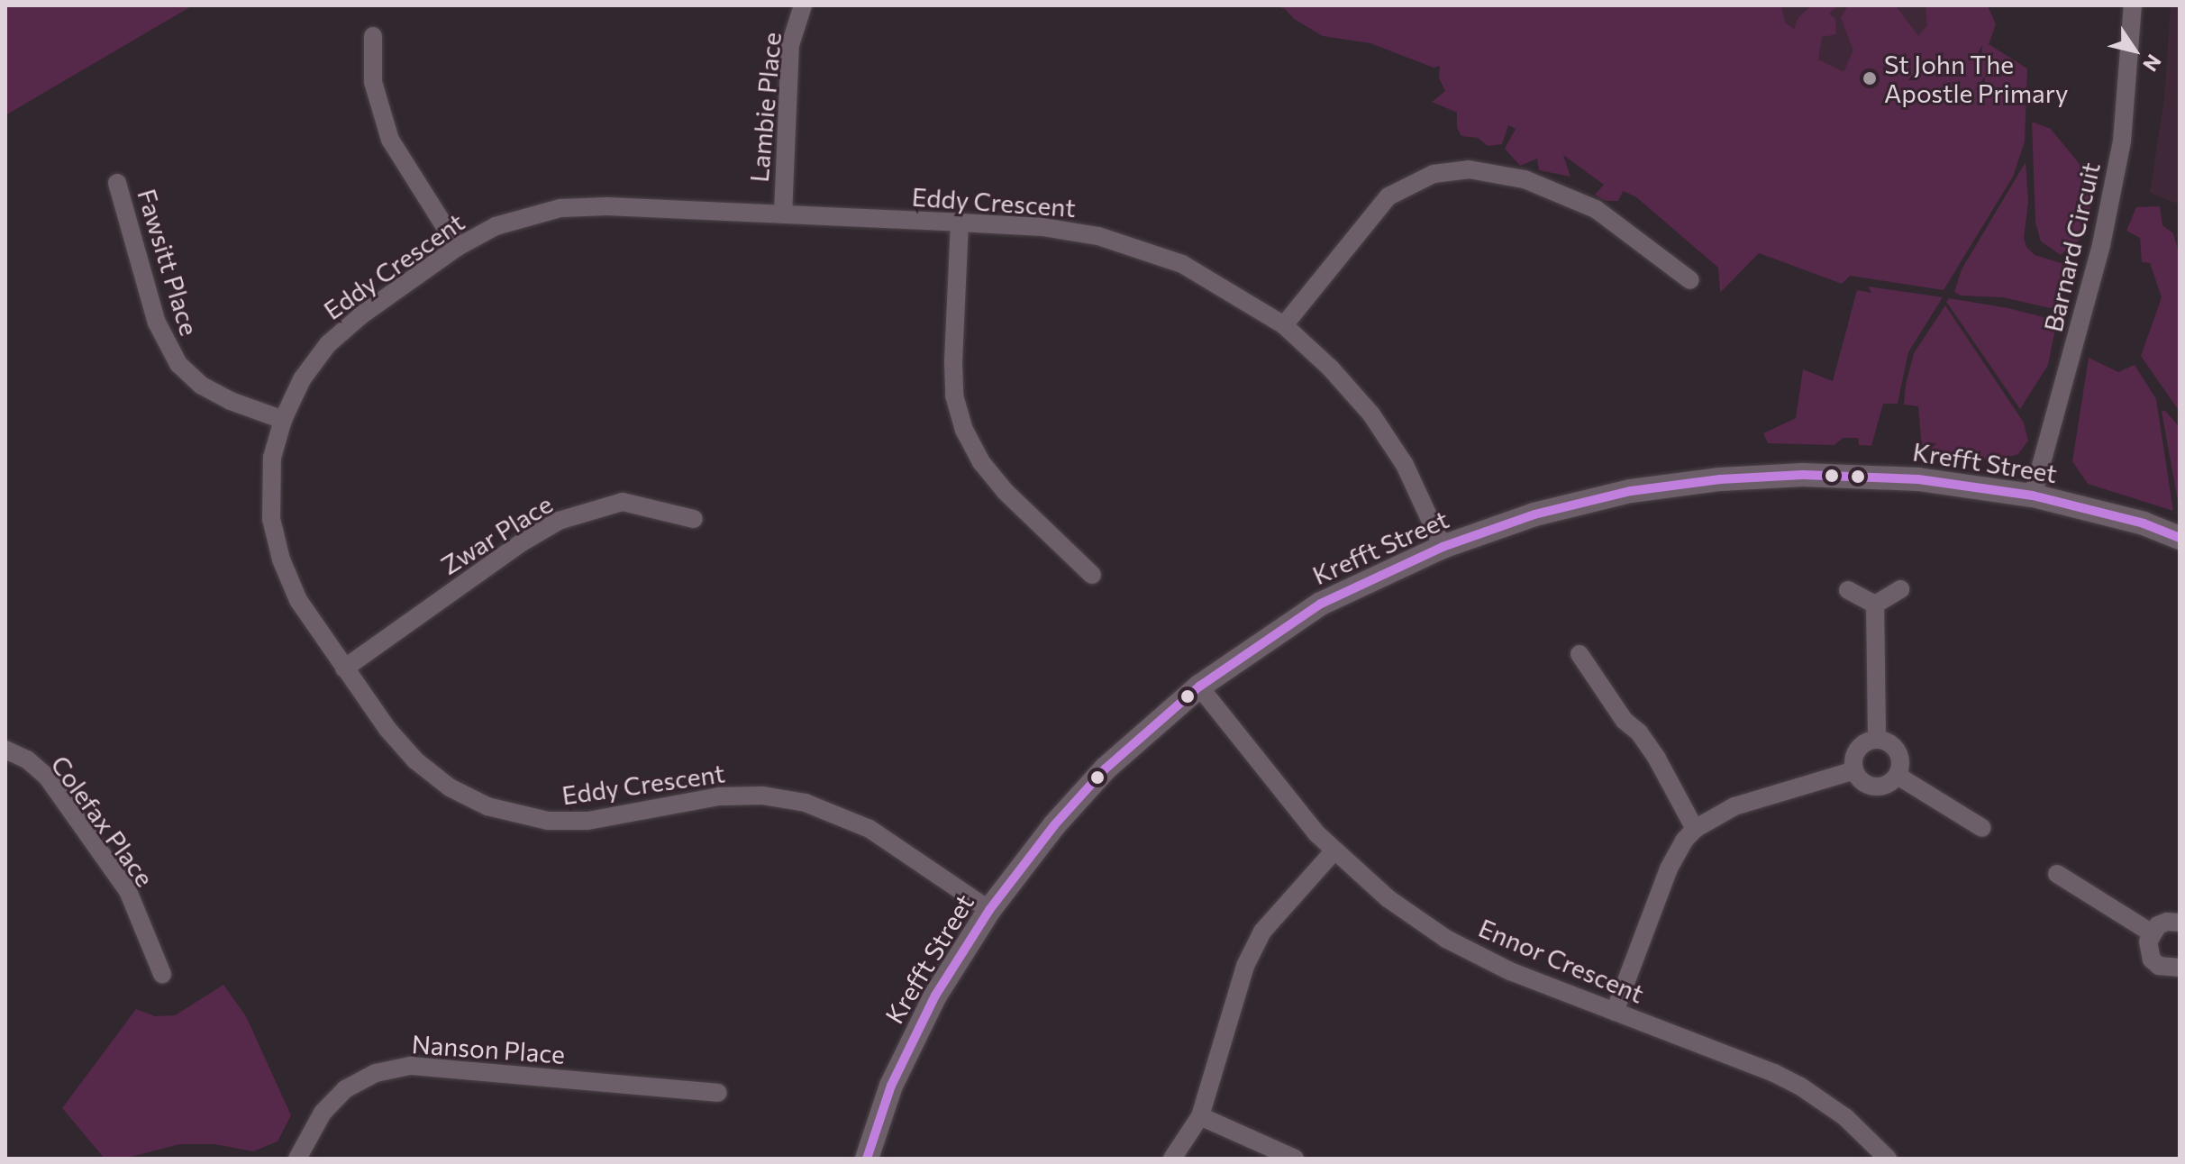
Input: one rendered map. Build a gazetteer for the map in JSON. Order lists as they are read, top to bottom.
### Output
{
  "streets": {
    "street": [
      "Lambie Place",
      "Eddy Crescent",
      "Barnard Circuit",
      "Fawsitt Place",
      "Krefft Street",
      "Zwar Place",
      "Colefax Place",
      "Ennor Crescent",
      "Nanson Place"
    ]
  },
  "crossings": [
    ["Lambie Place", "Eddy Crescent"],
    ["Eddy Crescent", "Fawsitt Place"],
    ["Eddy Crescent", "Krefft Street"],
    ["Eddy Crescent", "Zwar Place"],
    ["Barnard Circuit", "Krefft Street"],
    ["Krefft Street", "Ennor Crescent"]
  ],
  "places": ["St John The Apostle Primary"],
  "north": "bottom right"
}
